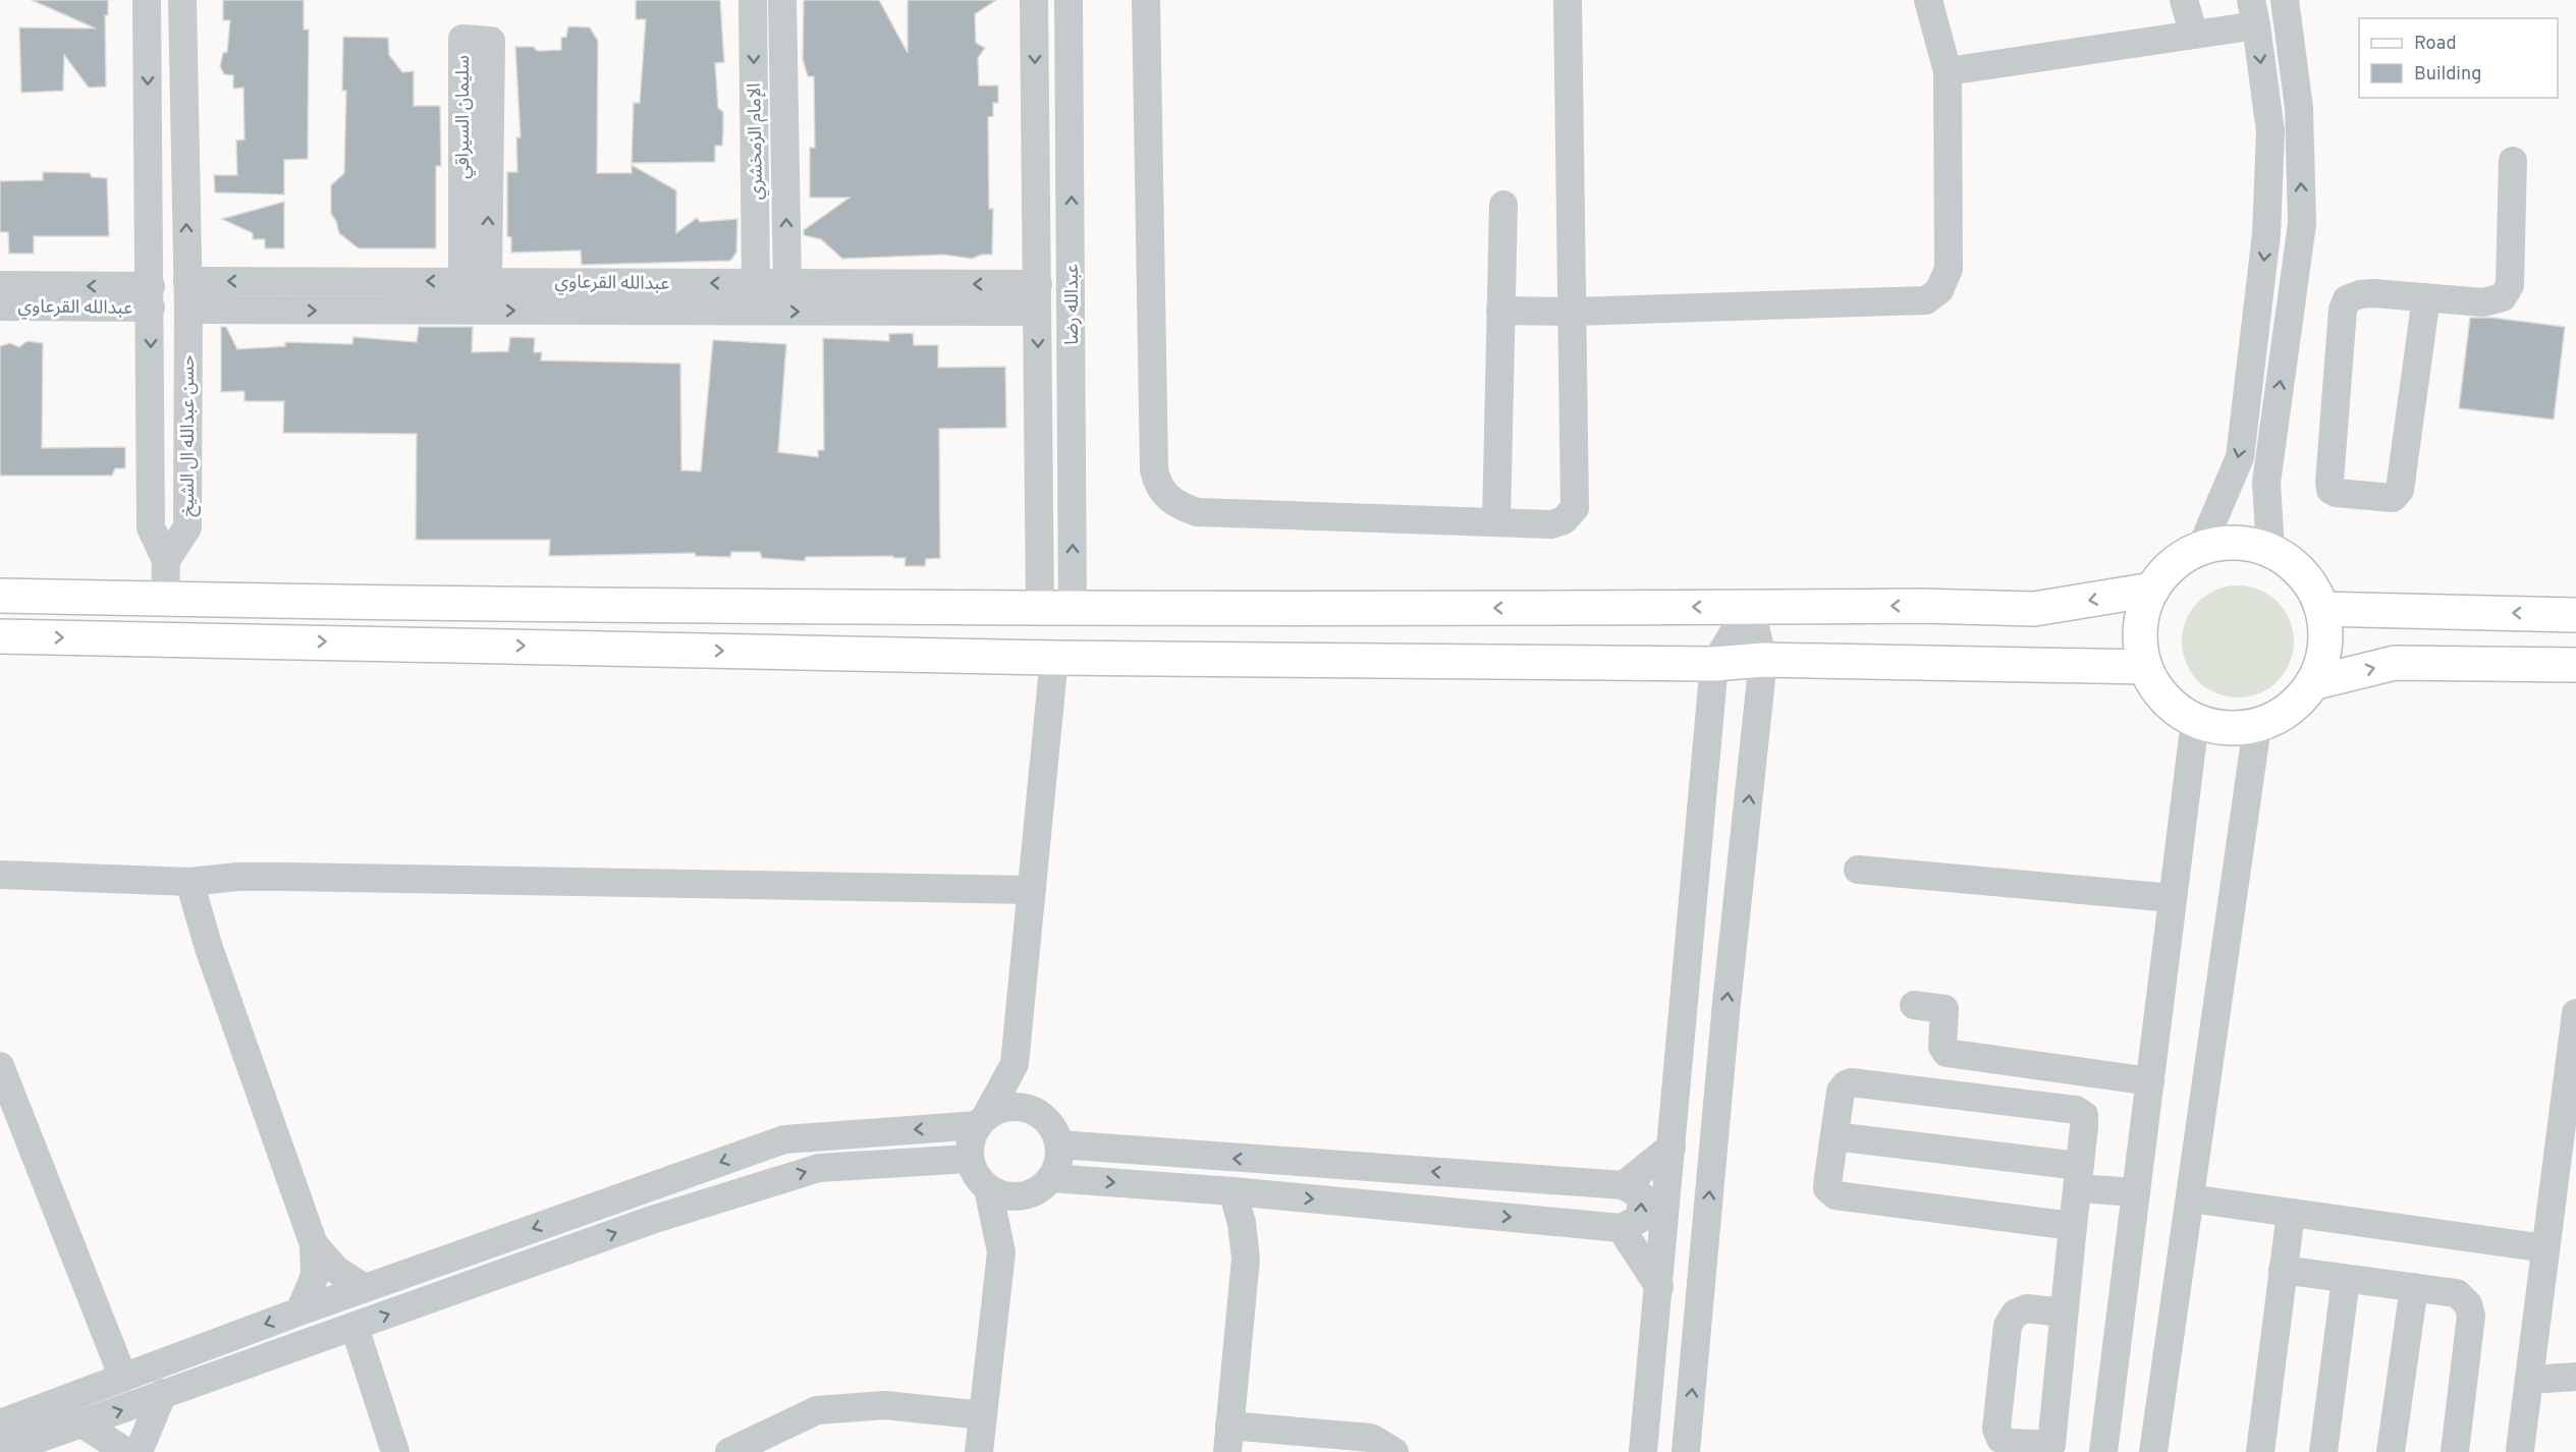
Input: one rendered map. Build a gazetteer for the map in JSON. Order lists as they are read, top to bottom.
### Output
{
  "streets": {
    "street": [
      "سليمان السيراقي",
      "الإمام الزمخشري",
      "عبدالله القرعاوي",
      "عبدالله رضا",
      "حسن عبدالله ال الشيخ"
    ]
  },
  "crossings": [
    ["سليمان السيراقي", "عبدالله القرعاوي"],
    ["الإمام الزمخشري", "عبدالله القرعاوي"],
    ["عبدالله القرعاوي", "عبدالله رضا"],
    ["عبدالله القرعاوي", "حسن عبدالله ال الشيخ"]
  ],
  "legend": ["Road", "Building"]
}
